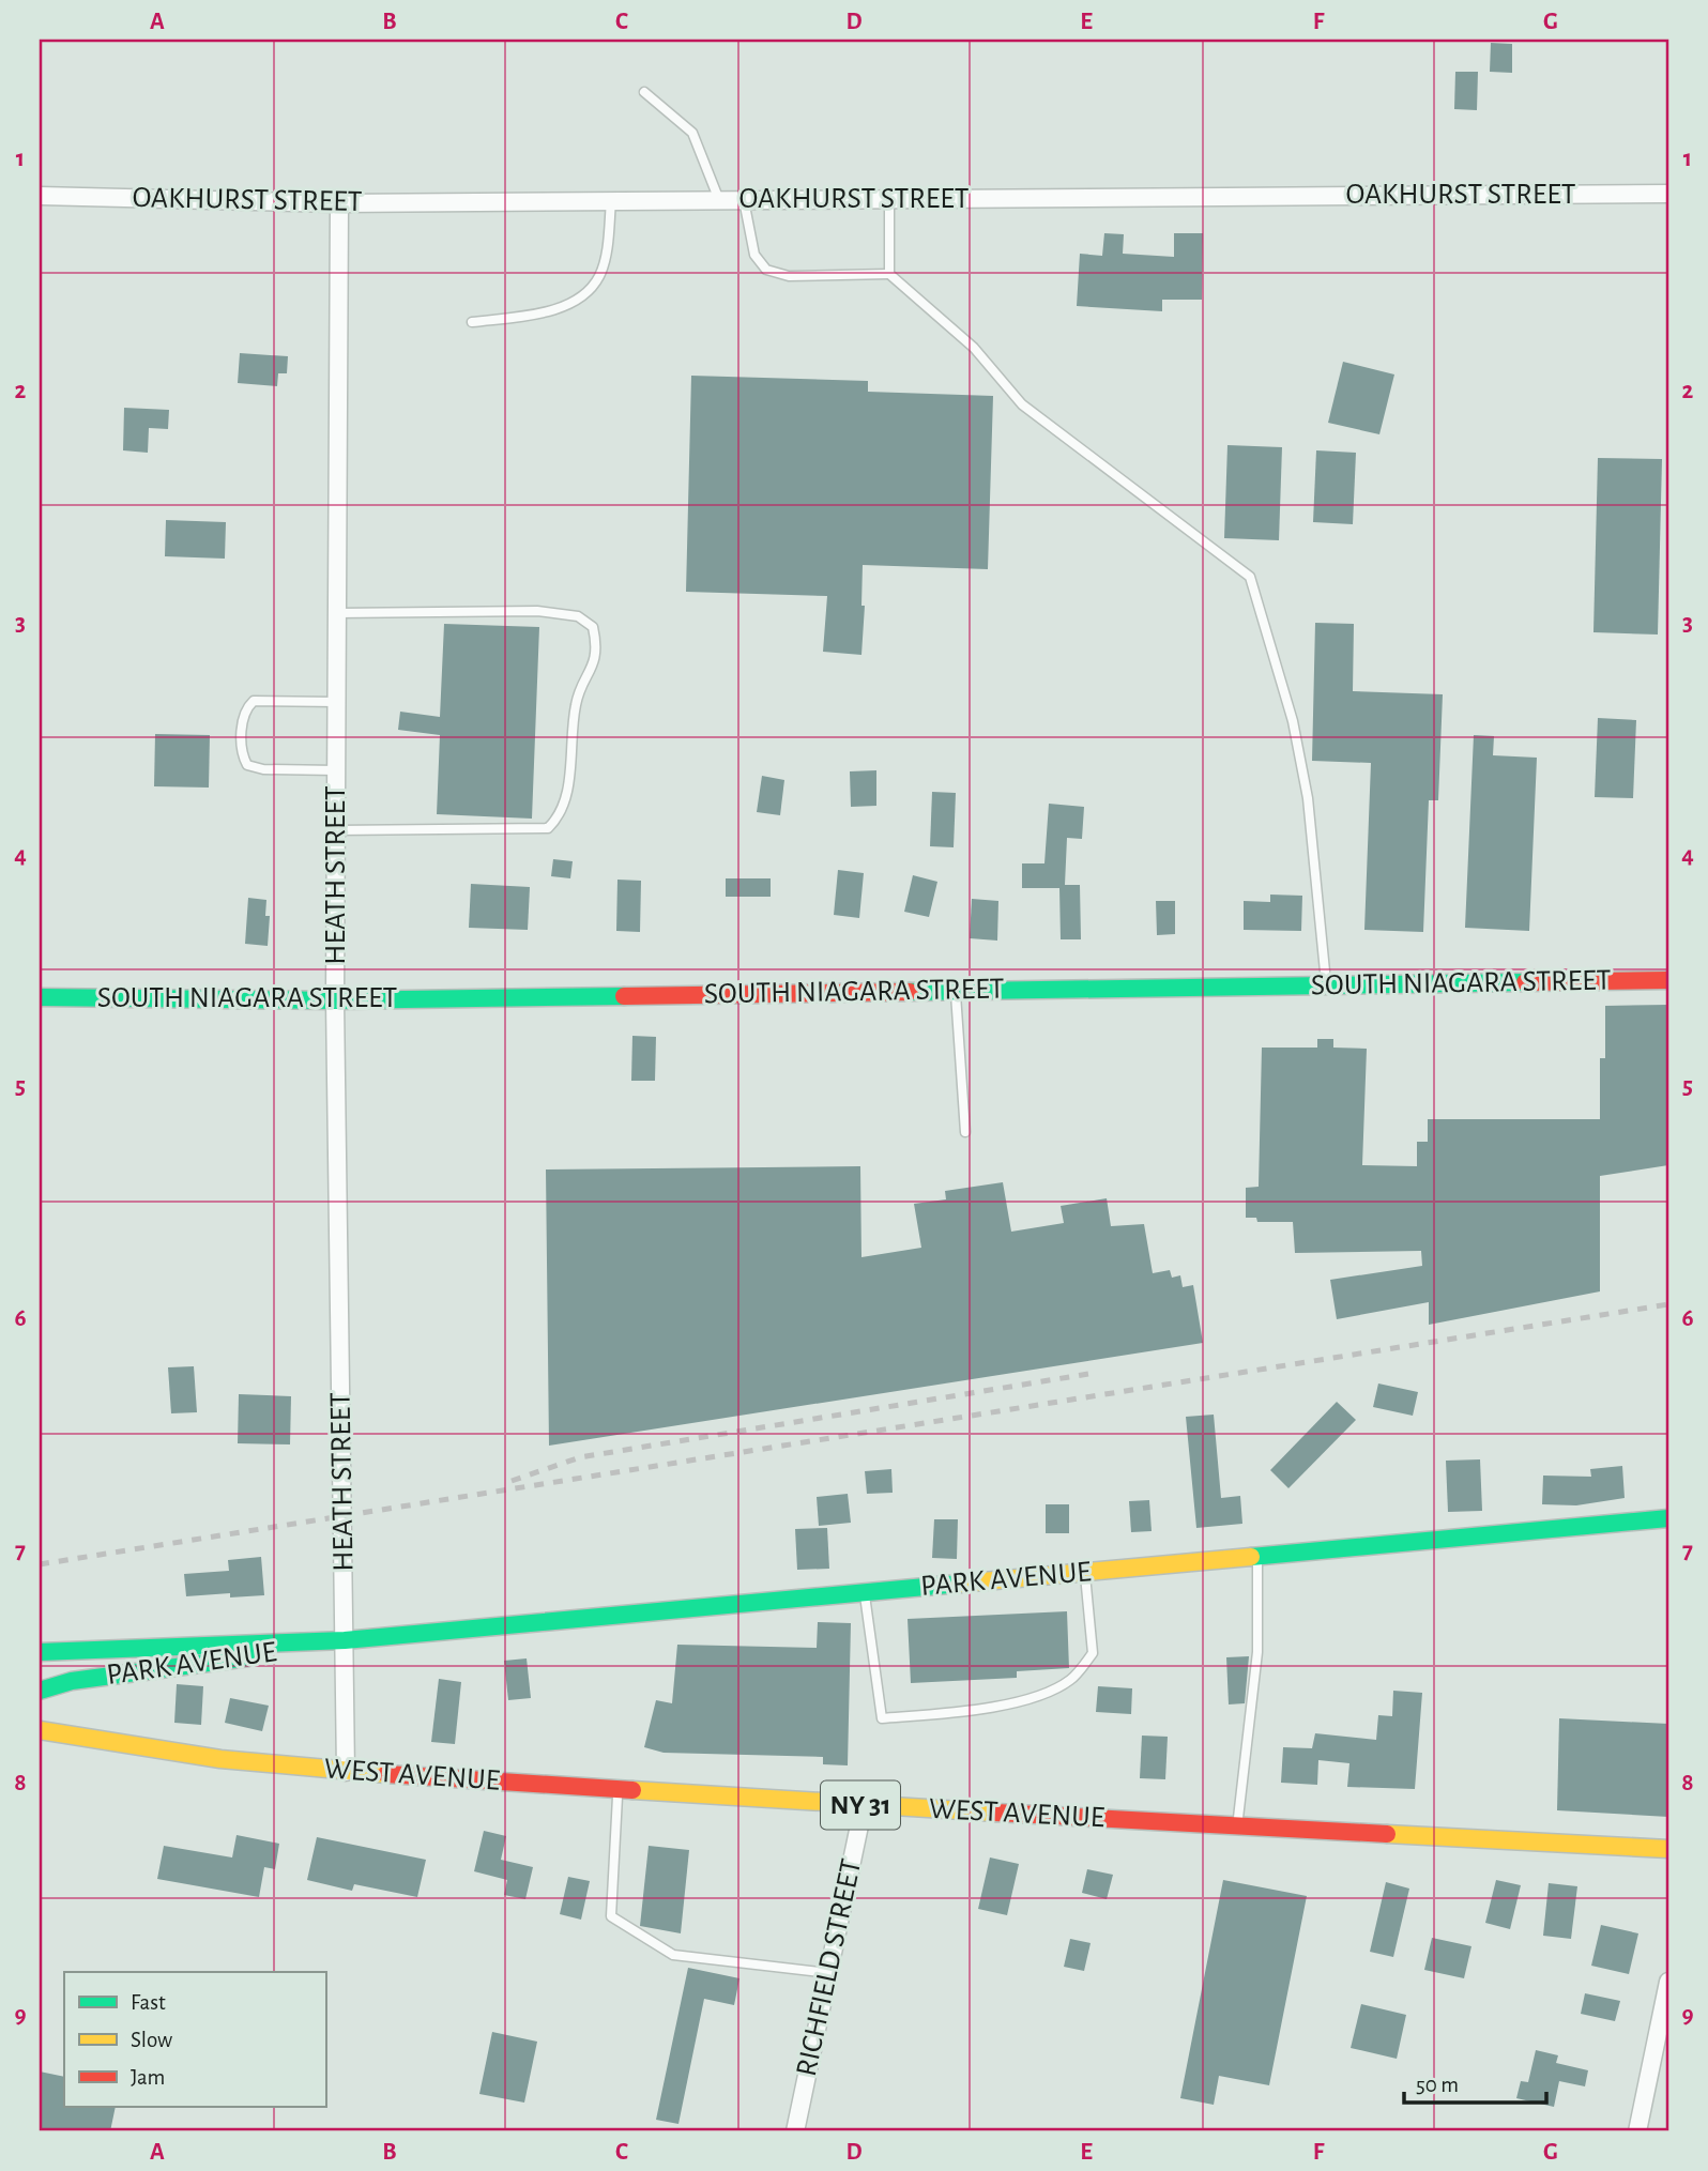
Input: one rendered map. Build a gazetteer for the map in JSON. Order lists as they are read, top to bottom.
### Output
{
  "streets": {
    "main road": [
      "SOUTH NIAGARA STREET",
      "PARK AVENUE",
      "WEST AVENUE",
      "NY 31"
    ],
    "street": ["OAKHURST STREET", "HEATH STREET", "RICHFIELD STREET"]
  },
  "crossings": [
    ["OAKHURST STREET", "HEATH STREET"],
    ["HEATH STREET", "SOUTH NIAGARA STREET"],
    ["HEATH STREET", "PARK AVENUE"],
    ["HEATH STREET", "WEST AVENUE"],
    ["WEST AVENUE", "RICHFIELD STREET"]
  ],
  "legend": ["Fast", "Slow", "Jam"],
  "scale_bar": "50 m",
  "grid": {
    "columns": [
      "A",
      "B",
      "C",
      "D",
      "E",
      "F",
      "G"
    ],
    "rows": [
      "1",
      "2",
      "3",
      "4",
      "5",
      "6",
      "7",
      "8",
      "9"
    ]
  }
}
